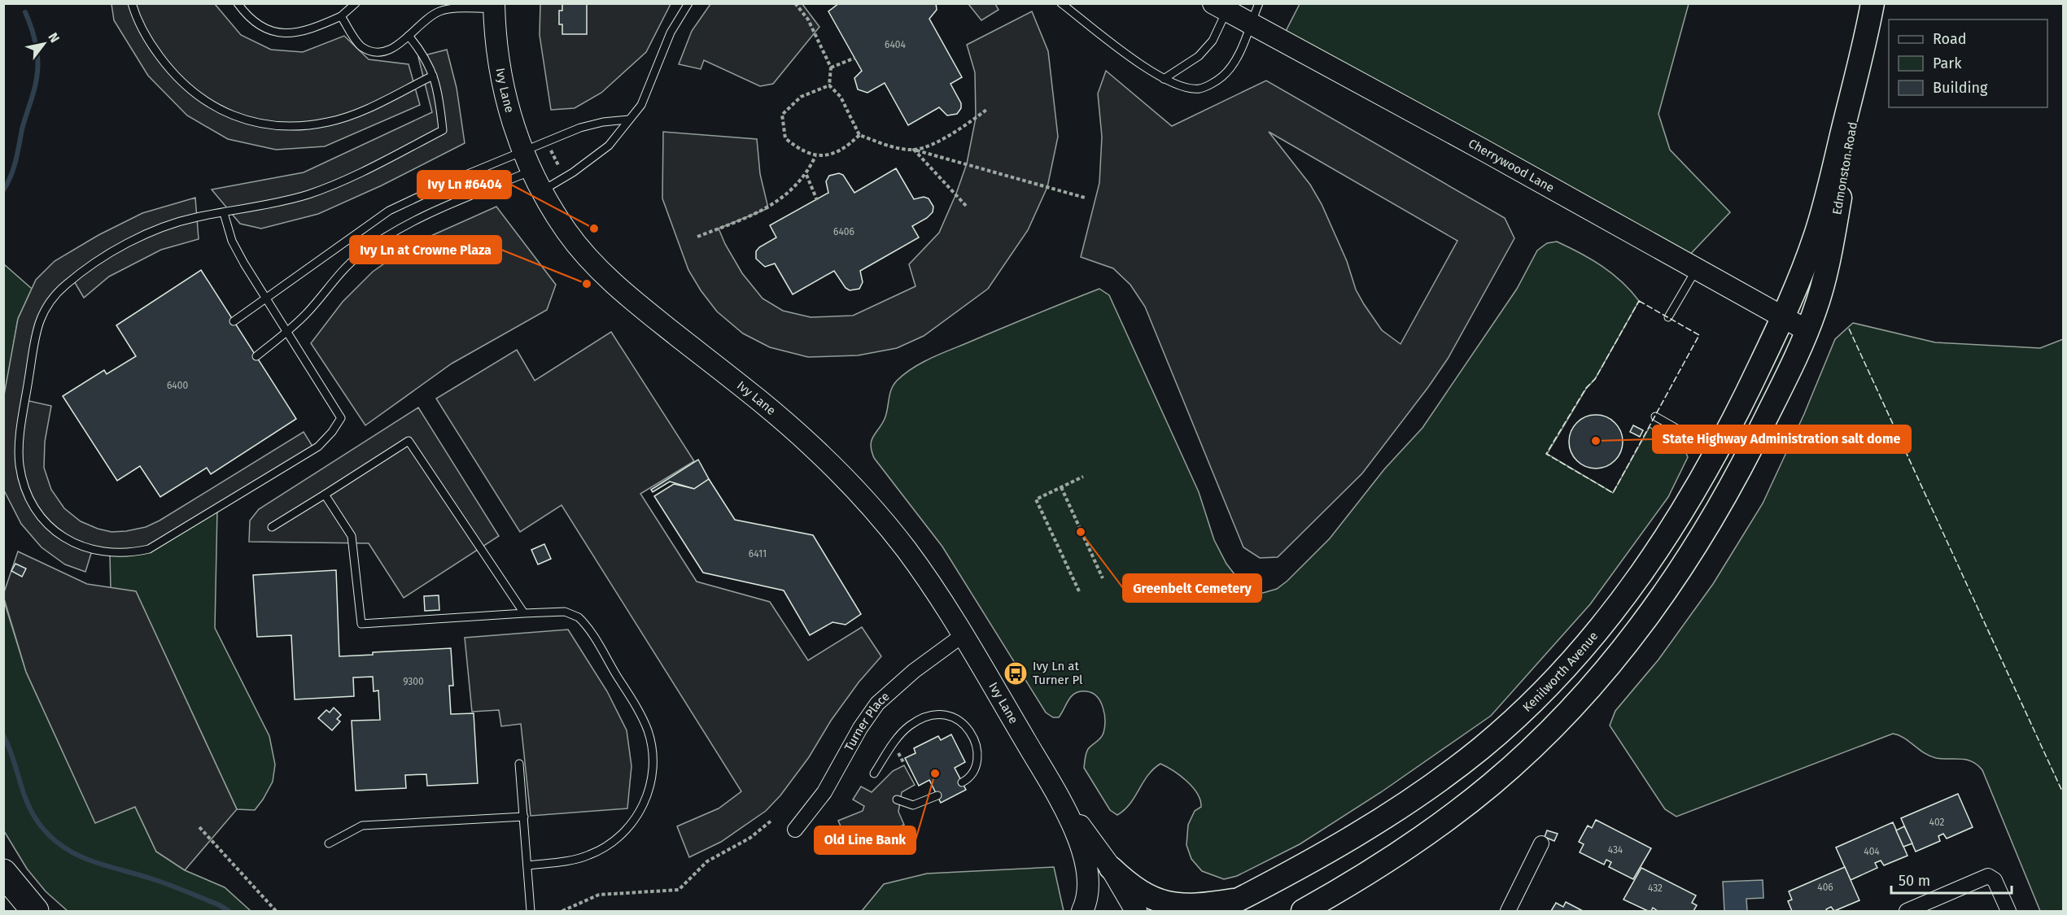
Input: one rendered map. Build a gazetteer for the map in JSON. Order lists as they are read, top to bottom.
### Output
{
  "streets": {
    "main road": ["Edmonston Road", "Kenilworth Avenue"],
    "street": ["Ivy Lane", "Cherrywood Lane", "Turner Place"]
  },
  "crossings": [
    ["Ivy Lane", "Turner Place"],
    ["Cherrywood Lane", "Edmonston Road"],
    ["Cherrywood Lane", "Kenilworth Avenue"],
    ["Edmonston Road", "Kenilworth Avenue"]
  ],
  "places": {
    "other": [
      "Ivy Ln #6404",
      "Ivy Ln at Crowne Plaza",
      "State Highway Administration salt dome",
      "Greenbelt Cemetery",
      "Old Line Bank"
    ],
    "bus stop": ["Ivy Ln at Turner Pl"]
  },
  "house_numbers": [
    "6404",
    "6406",
    "6400",
    "6411",
    "9300",
    "402",
    "434",
    "404",
    "406",
    "432"
  ],
  "legend": ["Road", "Park", "Building"],
  "scale_bar": "50 m",
  "north": "top right"
}
